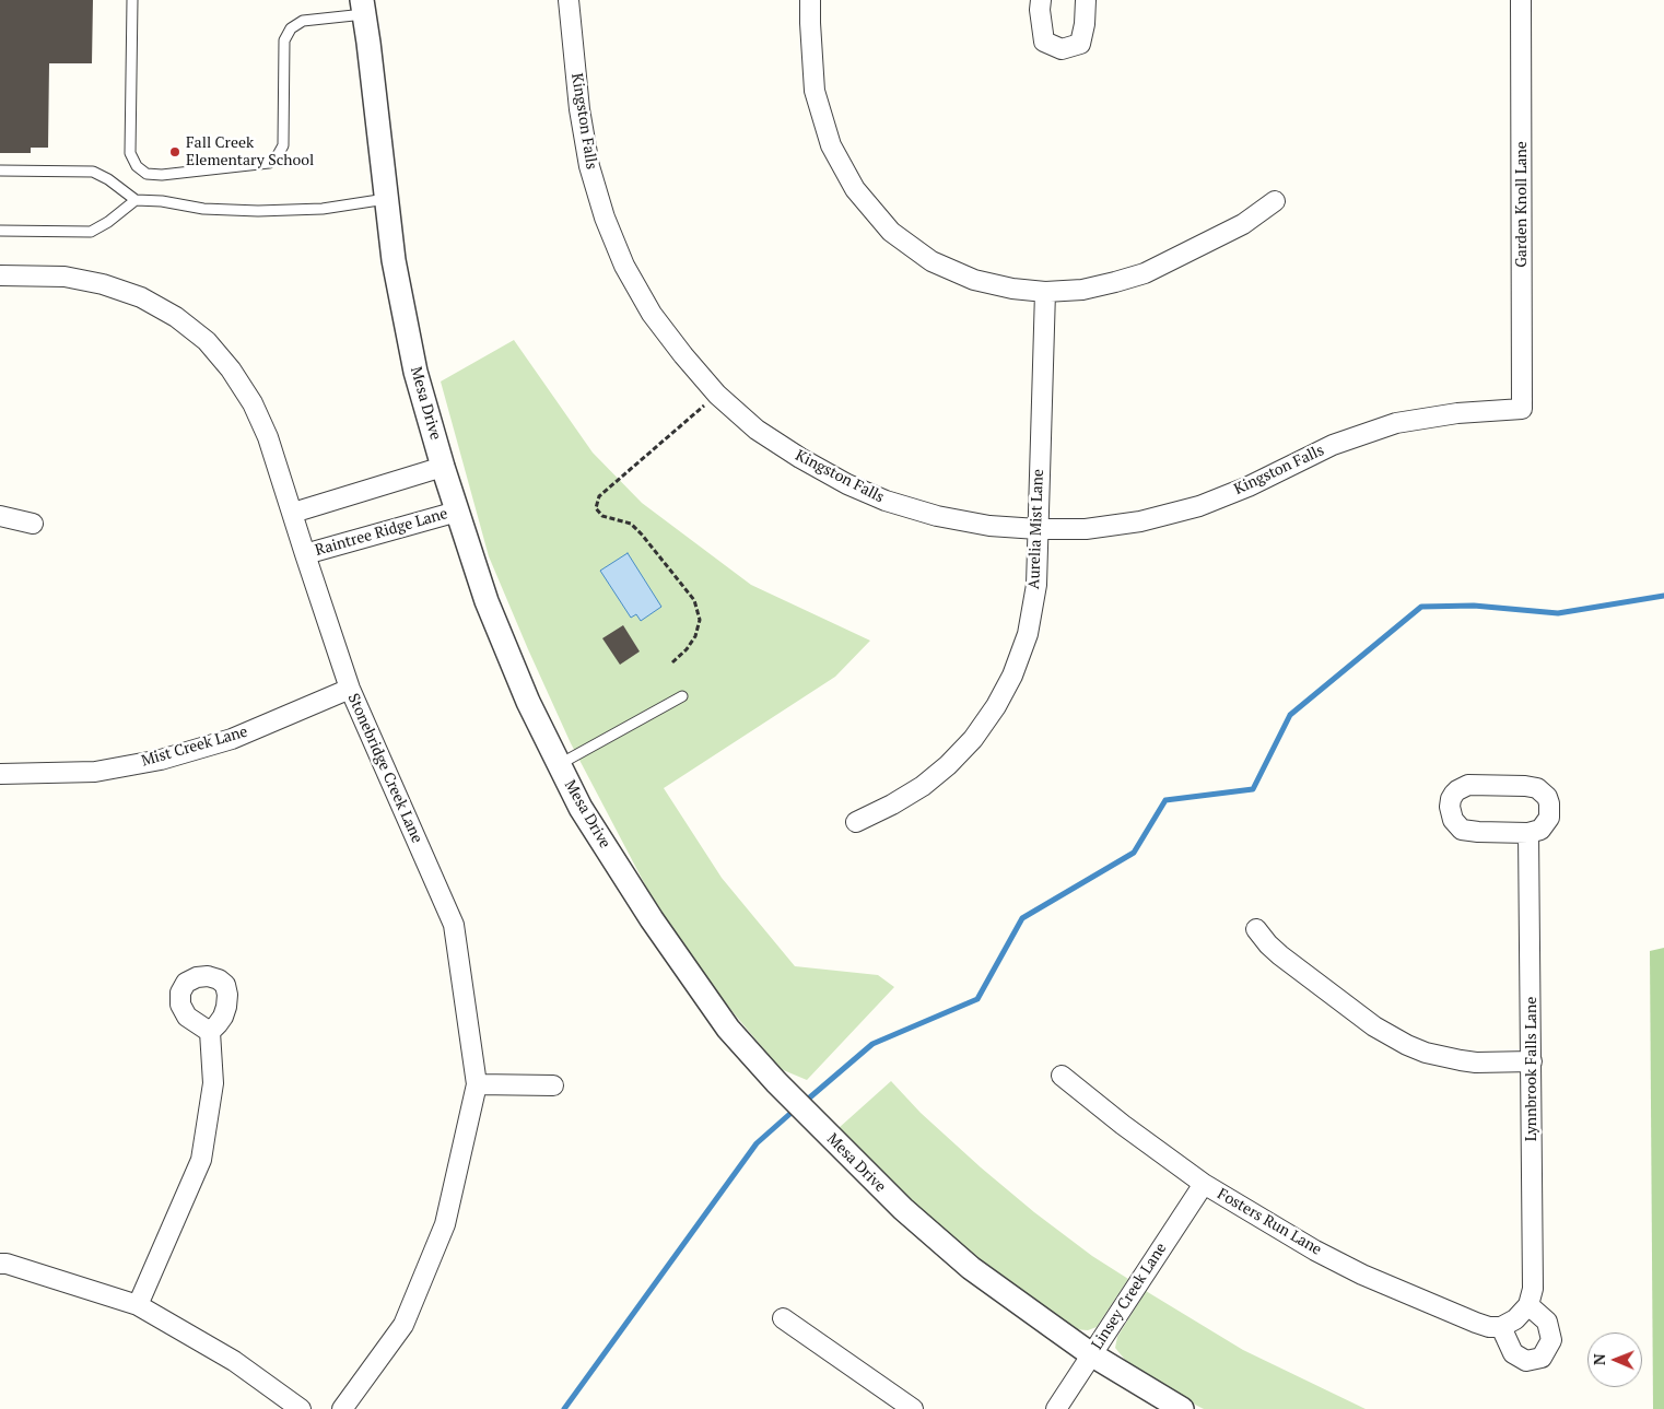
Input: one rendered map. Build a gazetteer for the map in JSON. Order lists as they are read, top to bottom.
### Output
{
  "streets": {
    "street": [
      "Kingston Falls",
      "Garden Knoll Lane",
      "Mesa Drive",
      "Aurelia Mist Lane",
      "Raintree Ridge Lane",
      "Mist Creek Lane",
      "Stonebridge Creek Lane",
      "Lynnbrook Falls Lane",
      "Fosters Run Lane",
      "Linsey Creek Lane"
    ]
  },
  "crossings": [
    ["Kingston Falls", "Garden Knoll Lane"],
    ["Kingston Falls", "Aurelia Mist Lane"],
    ["Mesa Drive", "Raintree Ridge Lane"],
    ["Mesa Drive", "Linsey Creek Lane"],
    ["Raintree Ridge Lane", "Stonebridge Creek Lane"],
    ["Mist Creek Lane", "Stonebridge Creek Lane"],
    ["Lynnbrook Falls Lane", "Fosters Run Lane"],
    ["Fosters Run Lane", "Linsey Creek Lane"]
  ],
  "places": ["Fall Creek Elementary School"],
  "north": "left"
}
